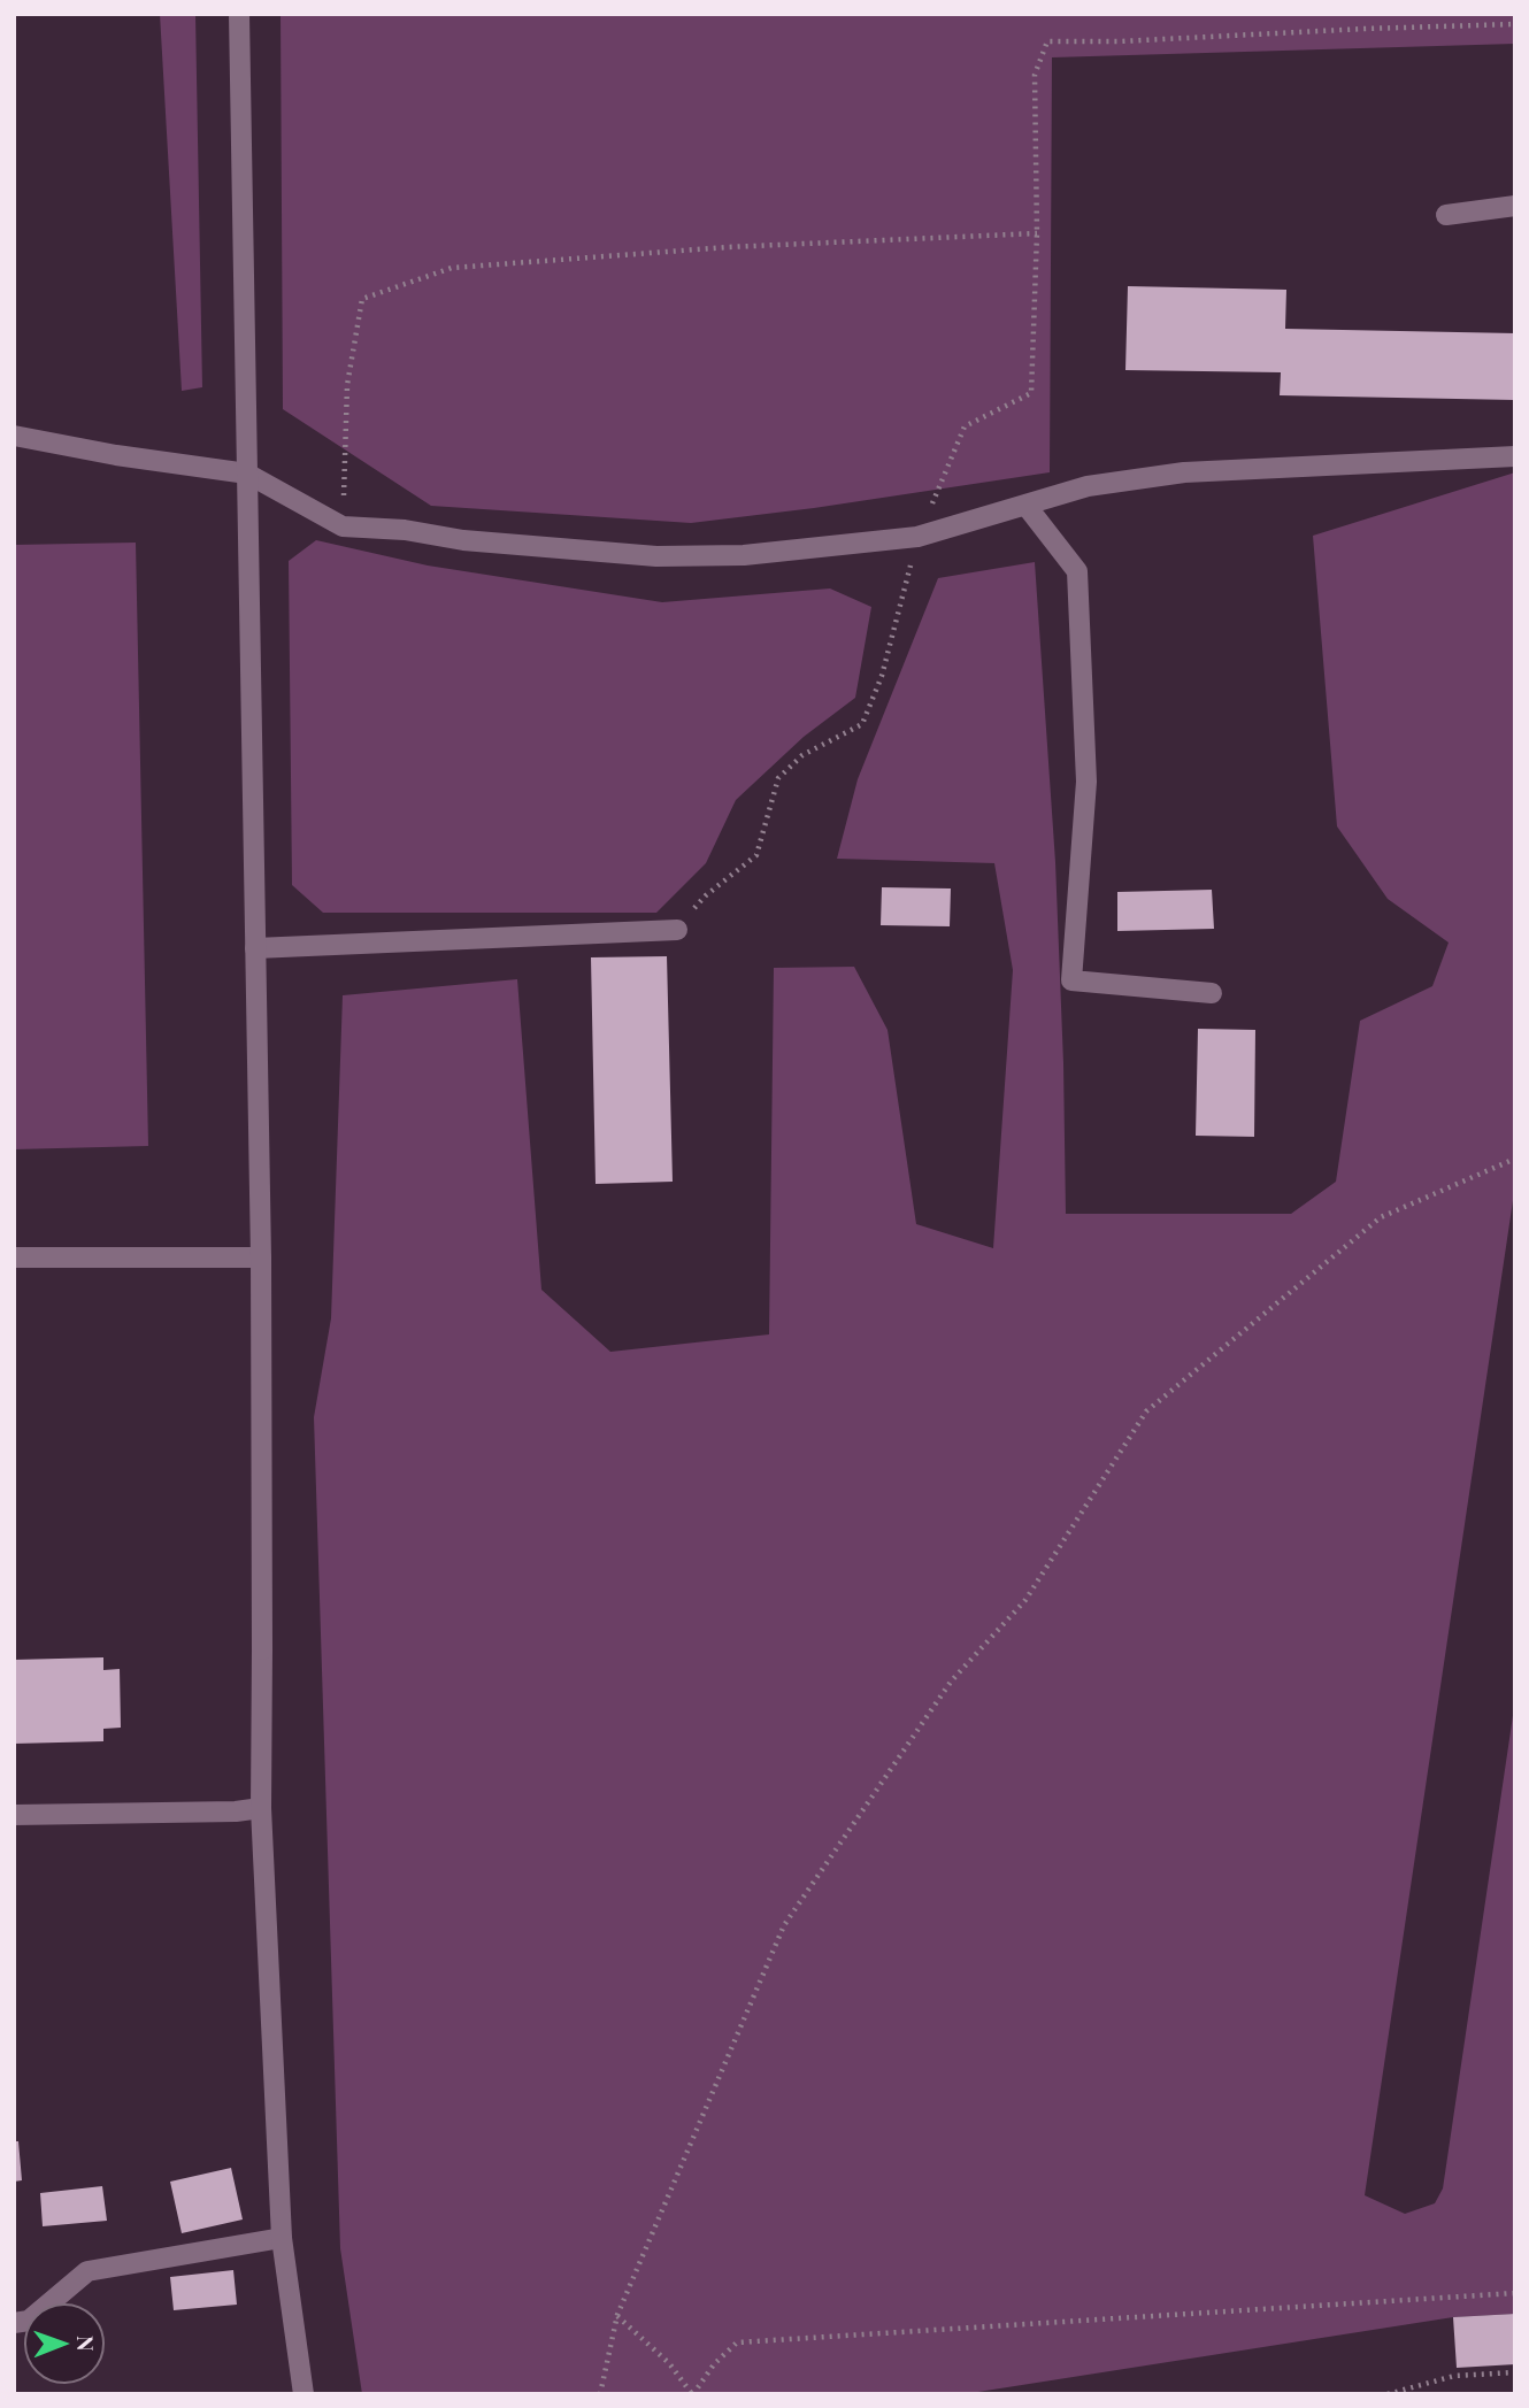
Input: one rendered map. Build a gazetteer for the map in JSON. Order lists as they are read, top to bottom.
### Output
{
  "north": "right"
}
